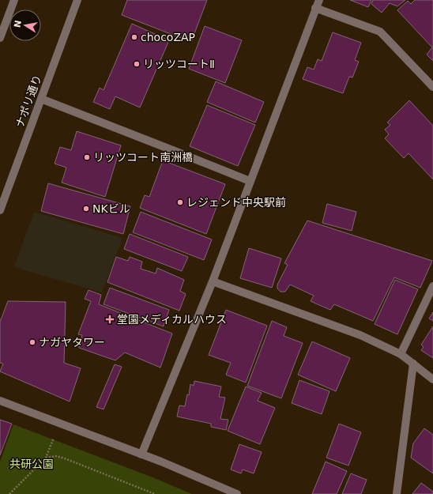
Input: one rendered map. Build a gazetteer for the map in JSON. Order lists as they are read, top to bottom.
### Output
{
  "streets": {
    "street": ["ナポリ通り"]
  },
  "parks": ["共研公園"],
  "places": {
    "other": [
      "chocoZAP",
      "リッツコートⅡ",
      "リッツコート南洲橋",
      "レジェンド中央駅前",
      "NKビル",
      "ナガヤタワー"
    ],
    "health": ["堂園メディカルハウス"]
  },
  "north": "left"
}
